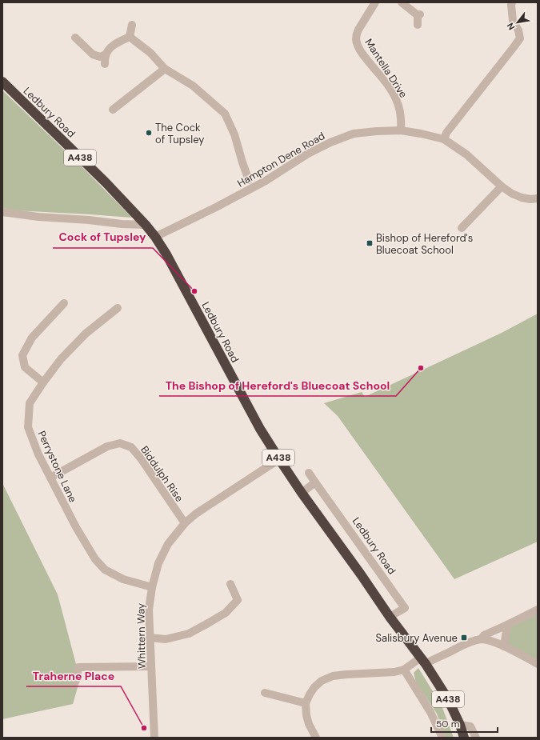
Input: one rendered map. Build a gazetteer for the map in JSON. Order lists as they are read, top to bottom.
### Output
{
  "streets": {
    "highway": ["Ledbury Road", "A438"],
    "street": [
      "Mantella Drive",
      "Hampton Dene Road",
      "Perrystone Lane",
      "Biddulph Rise",
      "Whittern Way"
    ]
  },
  "crossings": [
    ["Mantella Drive", "Hampton Dene Road"],
    ["Ledbury Road", "Hampton Dene Road"],
    ["Ledbury Road", "Whittern Way"],
    ["Perrystone Lane", "Biddulph Rise"],
    ["Perrystone Lane", "Whittern Way"],
    ["Biddulph Rise", "Whittern Way"]
  ],
  "places": {
    "other": [
      "The Cock of Tupsley",
      "Cock of Tupsley",
      "The Bishop of Hereford's Bluecoat School",
      "Traherne Place"
    ],
    "transit": ["Bishop of Hereford's Bluecoat School", "Salisbury Avenue"]
  },
  "scale_bar": "50 m",
  "north": "bottom left"
}
